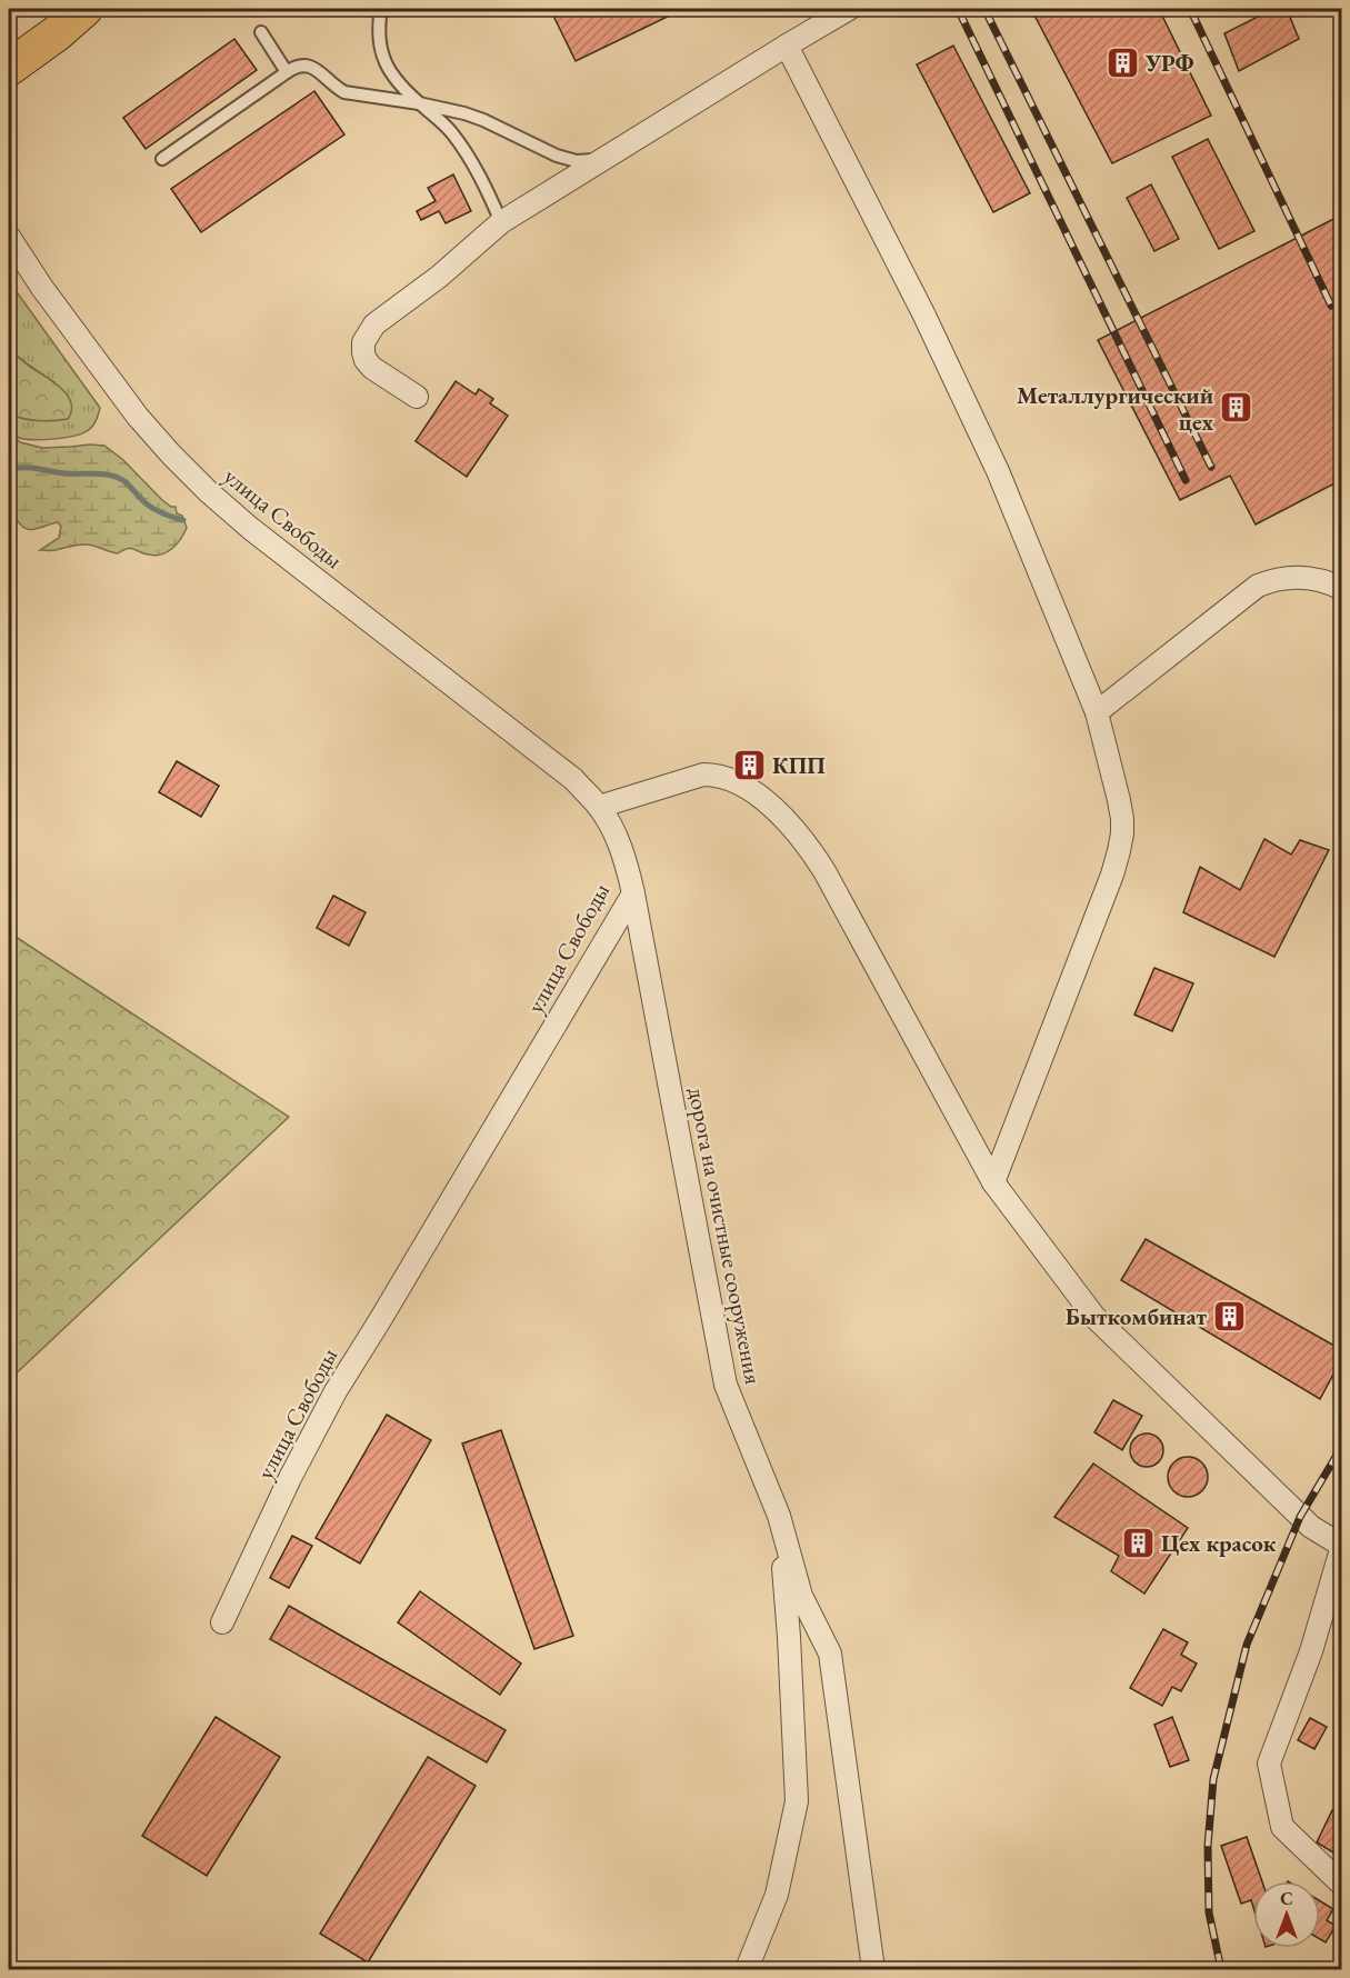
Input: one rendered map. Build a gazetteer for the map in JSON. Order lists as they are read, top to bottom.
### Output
{
  "streets": {
    "street": ["улица Свободы", "дорога на очистные сооружения"]
  },
  "crossings": [
    ["улица Свободы", "дорога на очистные сооружения"]
  ],
  "places": {
    "building": [
      "УРФ",
      "Металлургический цех",
      "КПП",
      "Быткомбинат",
      "Цех красок"
    ]
  },
  "north": "top"
}
